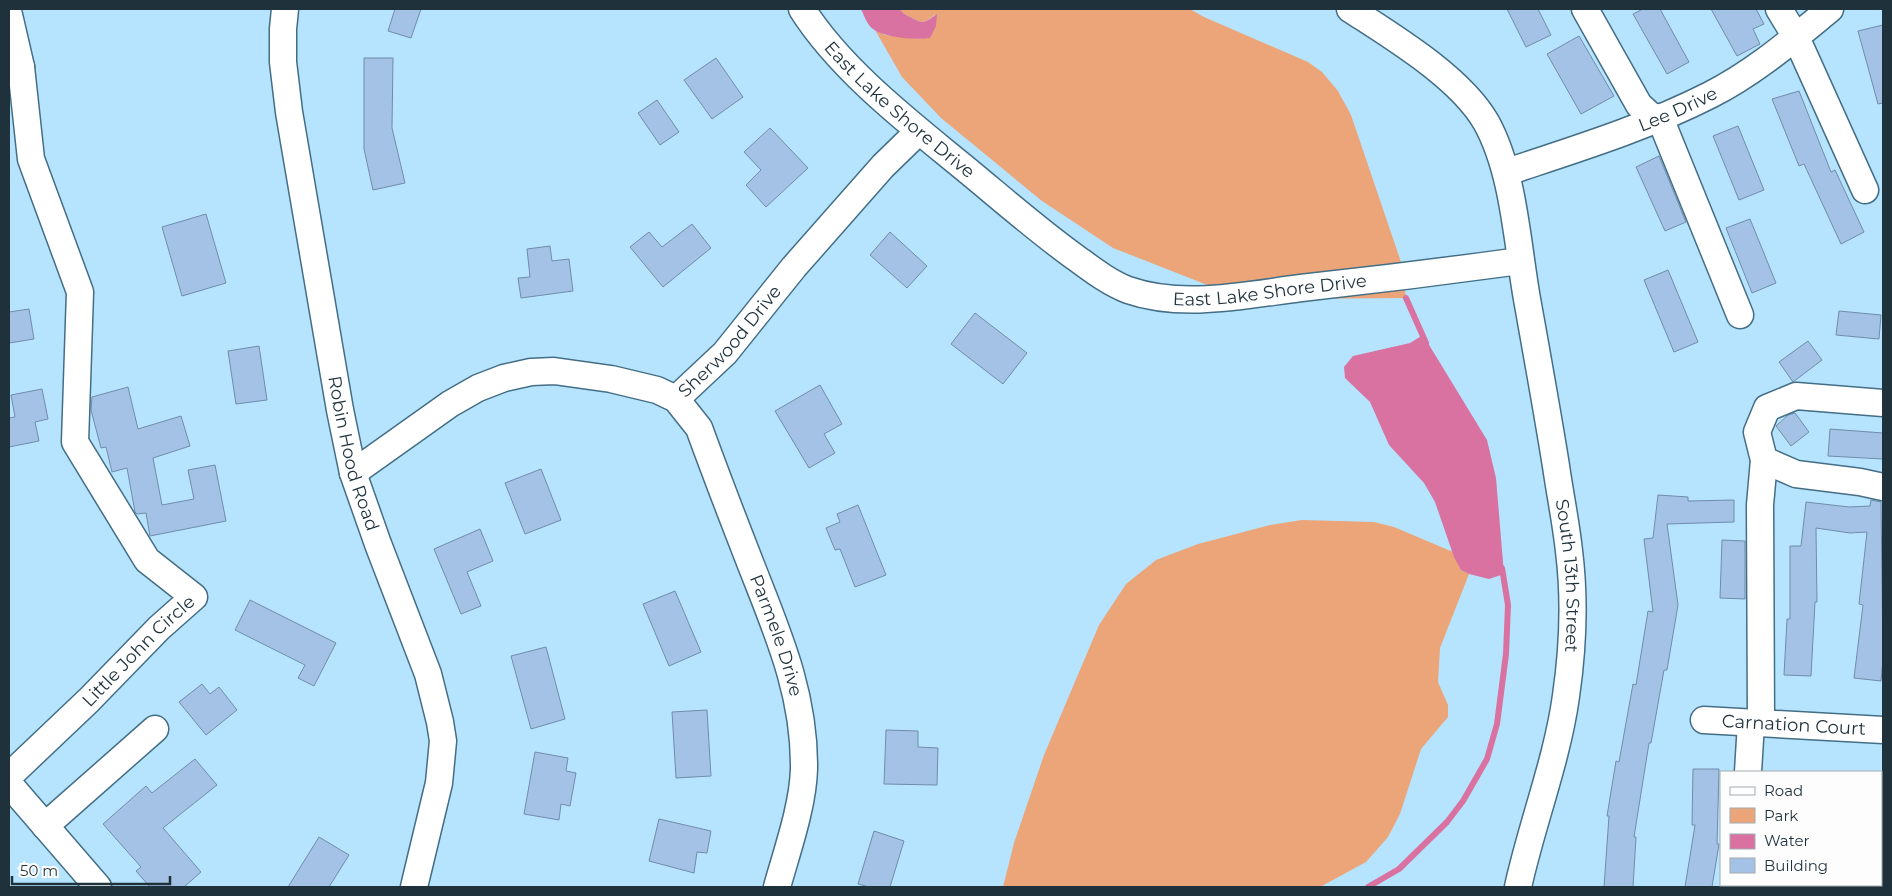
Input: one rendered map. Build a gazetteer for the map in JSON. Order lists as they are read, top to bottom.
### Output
{
  "streets": {
    "street": [
      "East Lake Shore Drive",
      "Lee Drive",
      "Sherwood Drive",
      "Robin Hood Road",
      "South 13th Street",
      "Parmele Drive",
      "Little John Circle",
      "Carnation Court"
    ]
  },
  "crossings": [
    ["East Lake Shore Drive", "Sherwood Drive"],
    ["East Lake Shore Drive", "South 13th Street"],
    ["Sherwood Drive", "Robin Hood Road"],
    ["Sherwood Drive", "Parmele Drive"]
  ],
  "legend": [
    "Road",
    "Park",
    "Water",
    "Building"
  ],
  "scale_bar": "50 m"
}
